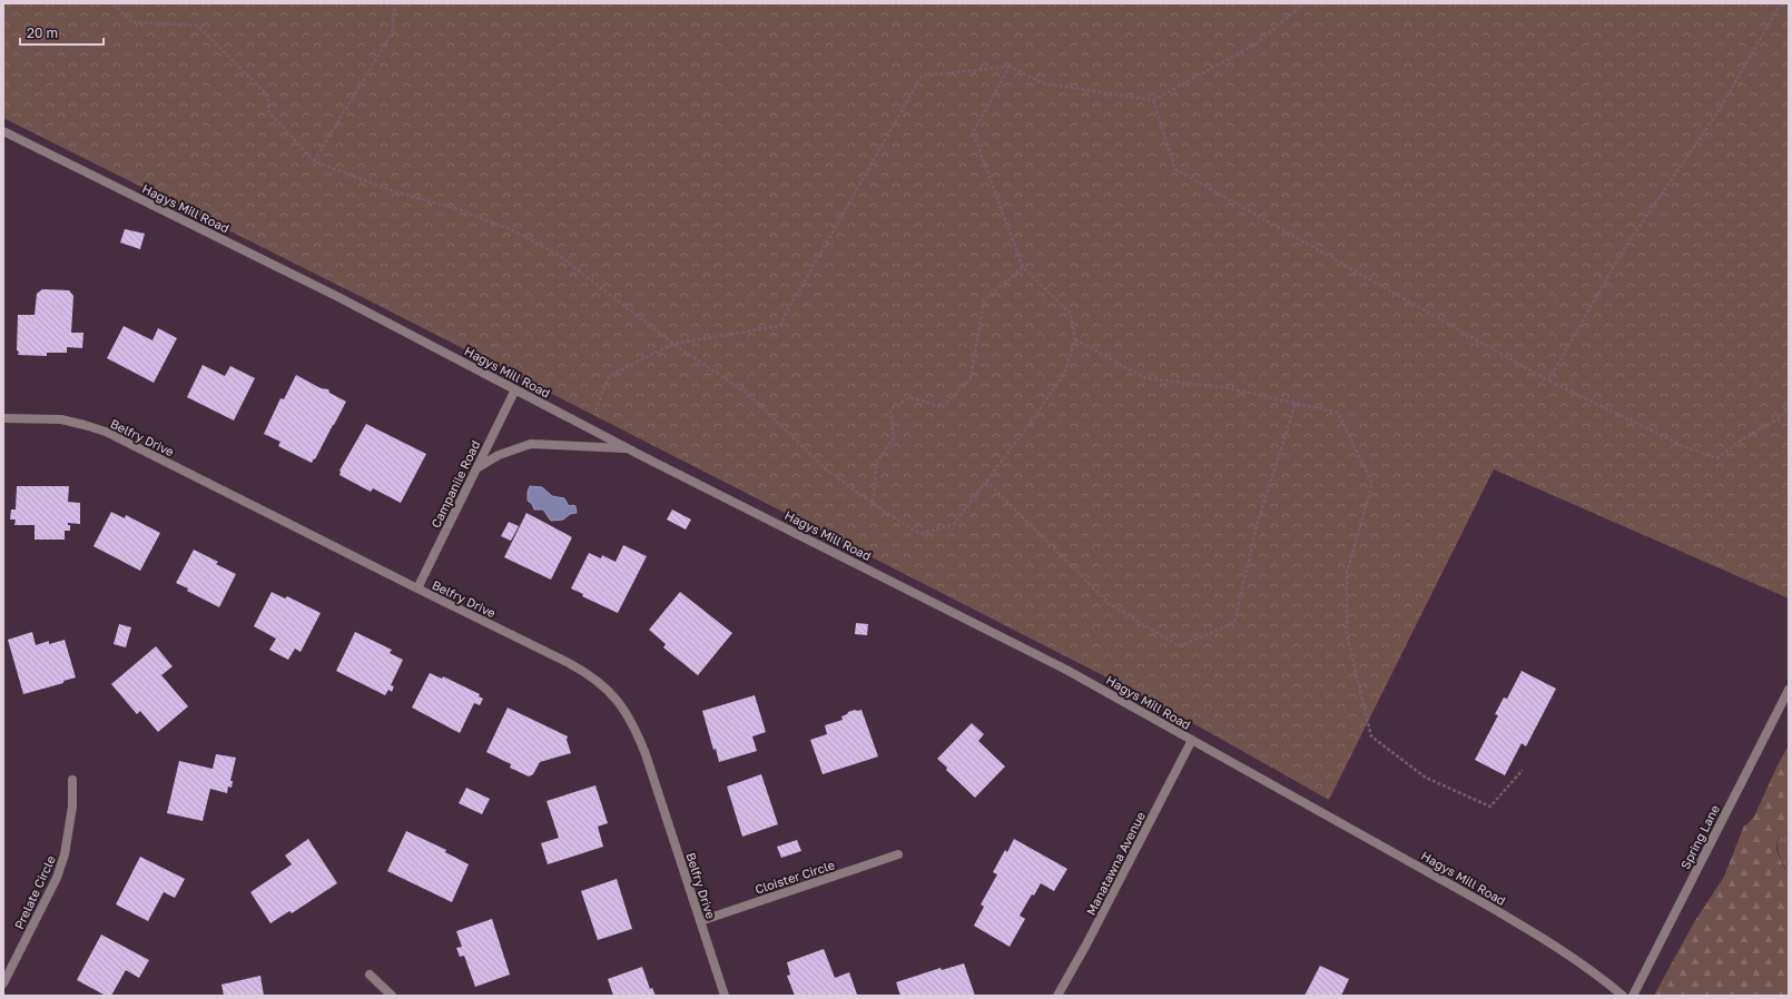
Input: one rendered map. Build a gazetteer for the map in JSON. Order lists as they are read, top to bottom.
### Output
{
  "streets": {
    "street": [
      "Hagys Mill Road",
      "Belfry Drive",
      "Campanile Road",
      "Spring Lane",
      "Manatawna Avenue",
      "Cloister Circle",
      "Prelate Circle"
    ]
  },
  "crossings": [
    ["Hagys Mill Road", "Campanile Road"],
    ["Hagys Mill Road", "Manatawna Avenue"],
    ["Belfry Drive", "Campanile Road"],
    ["Belfry Drive", "Cloister Circle"]
  ],
  "scale_bar": "20 m"
}
